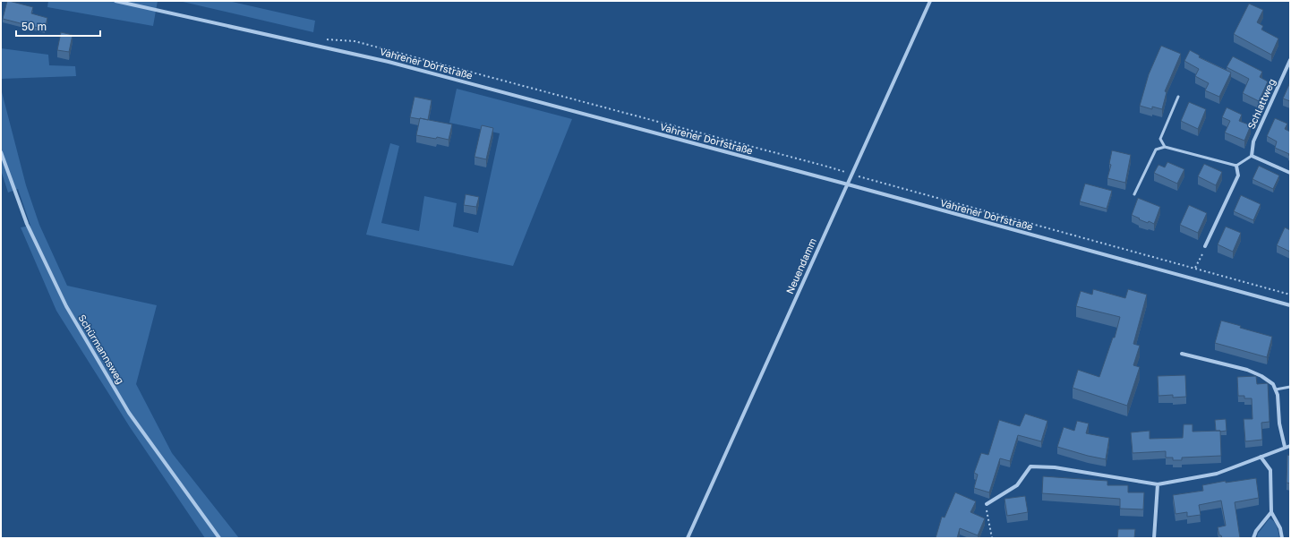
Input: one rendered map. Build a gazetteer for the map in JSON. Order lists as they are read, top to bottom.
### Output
{
  "streets": {
    "street": [
      "Vahrener Dorfstraße",
      "Schlattweg",
      "Neuendamm",
      "Schürmannsweg"
    ]
  },
  "crossings": [
    ["Vahrener Dorfstraße", "Neuendamm"]
  ],
  "scale_bar": "50 m"
}
